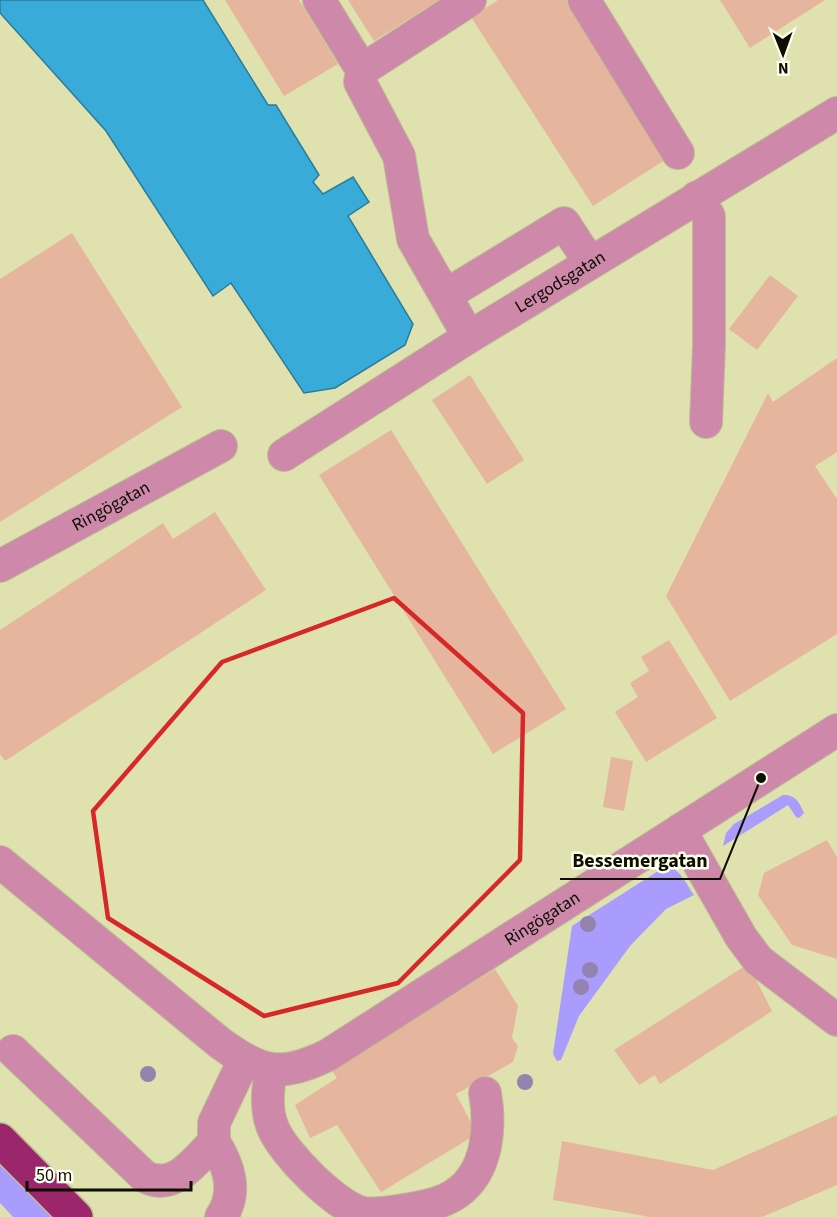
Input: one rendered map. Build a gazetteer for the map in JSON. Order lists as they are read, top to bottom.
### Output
{
  "streets": {
    "street": ["Lergodsgatan", "Ringögatan"]
  },
  "places": ["Bessemergatan"],
  "scale_bar": "50 m",
  "north": "bottom"
}
